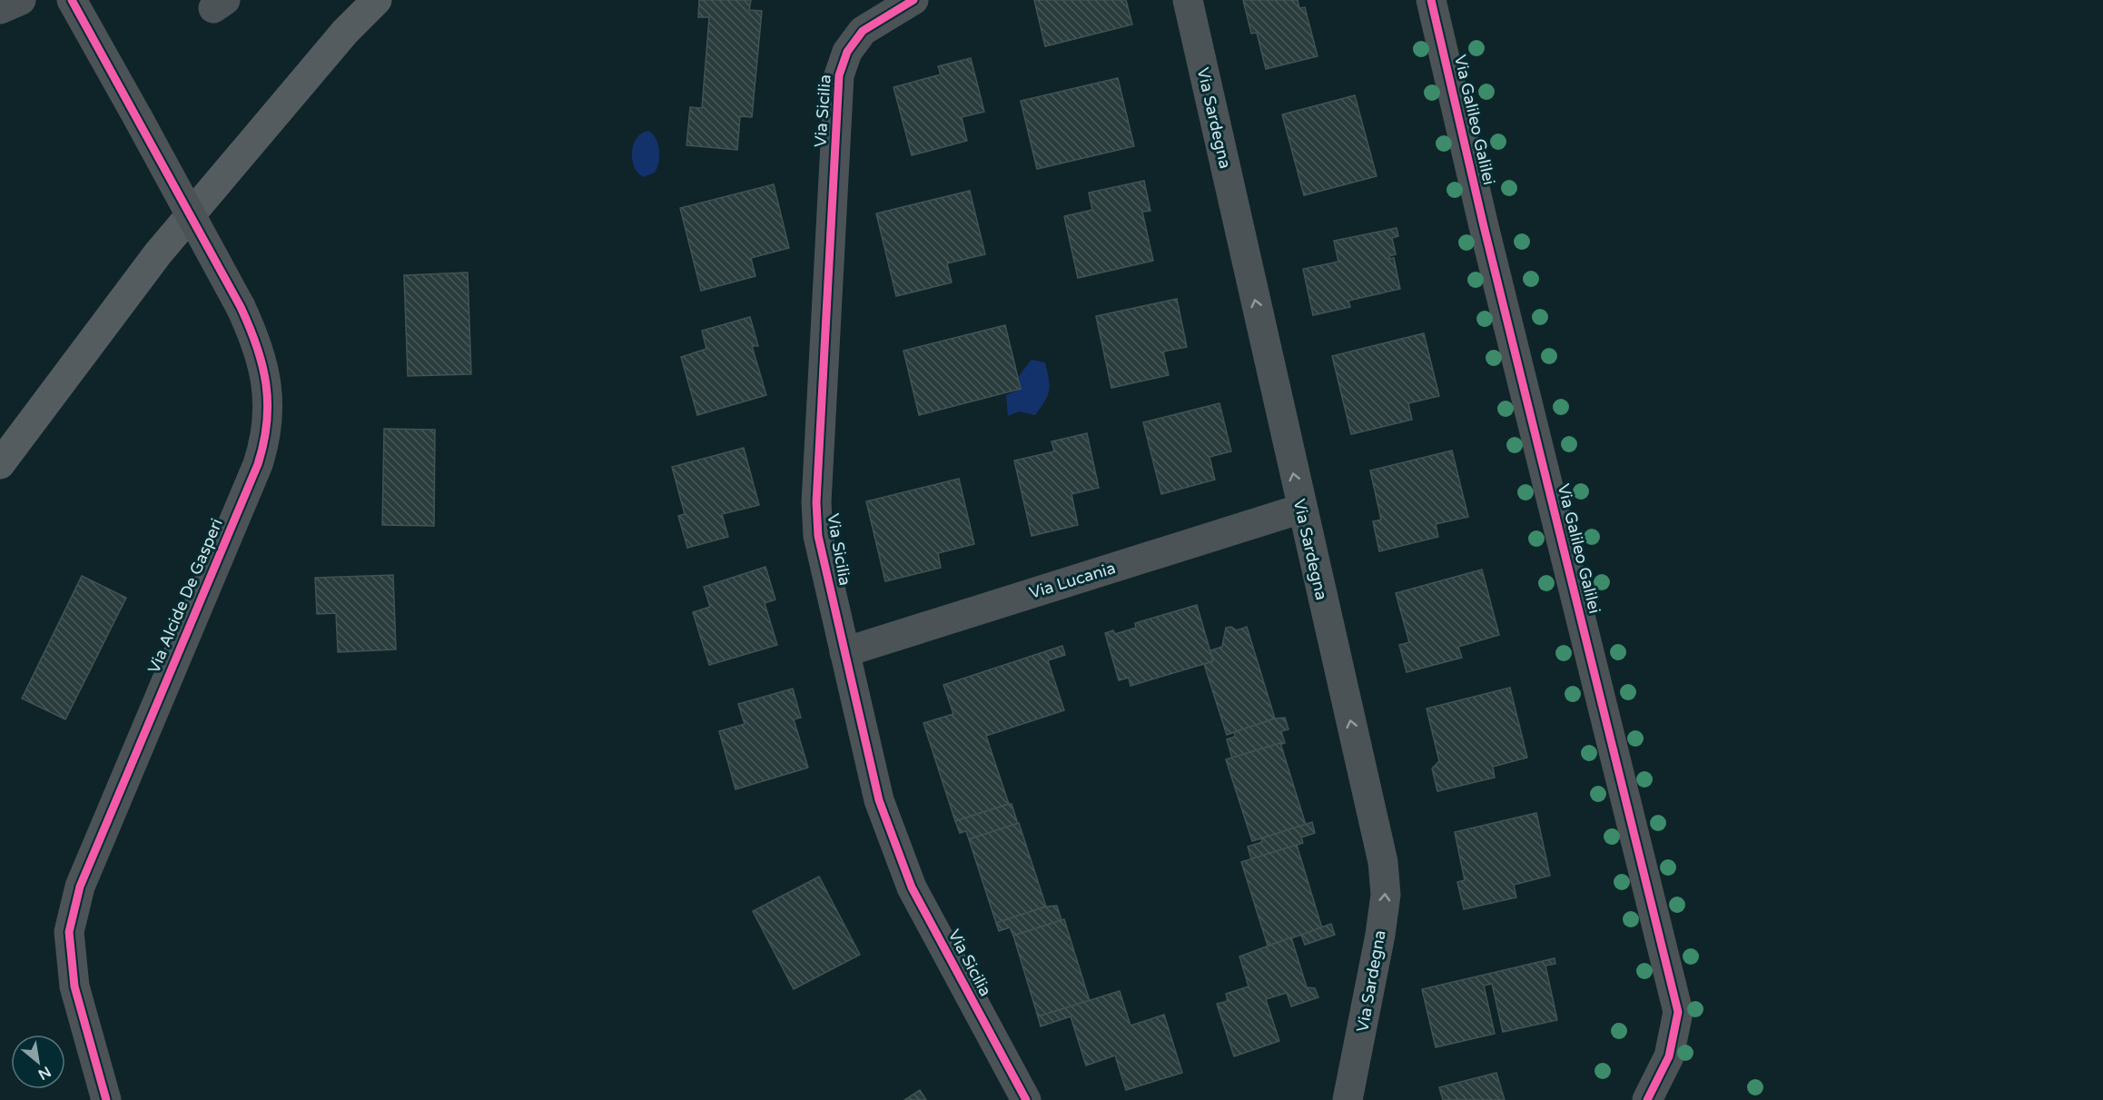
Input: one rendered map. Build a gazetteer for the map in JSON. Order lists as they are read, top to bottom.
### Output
{
  "streets": {
    "street": [
      "Via Sicilia",
      "Via Sardegna",
      "Via Galileo Galilei",
      "Via Lucania",
      "Via Alcide De Gasperi"
    ]
  },
  "crossings": [
    ["Via Sicilia", "Via Lucania"],
    ["Via Sardegna", "Via Lucania"]
  ],
  "one_way": ["Via Sardegna"],
  "north": "bottom right"
}
